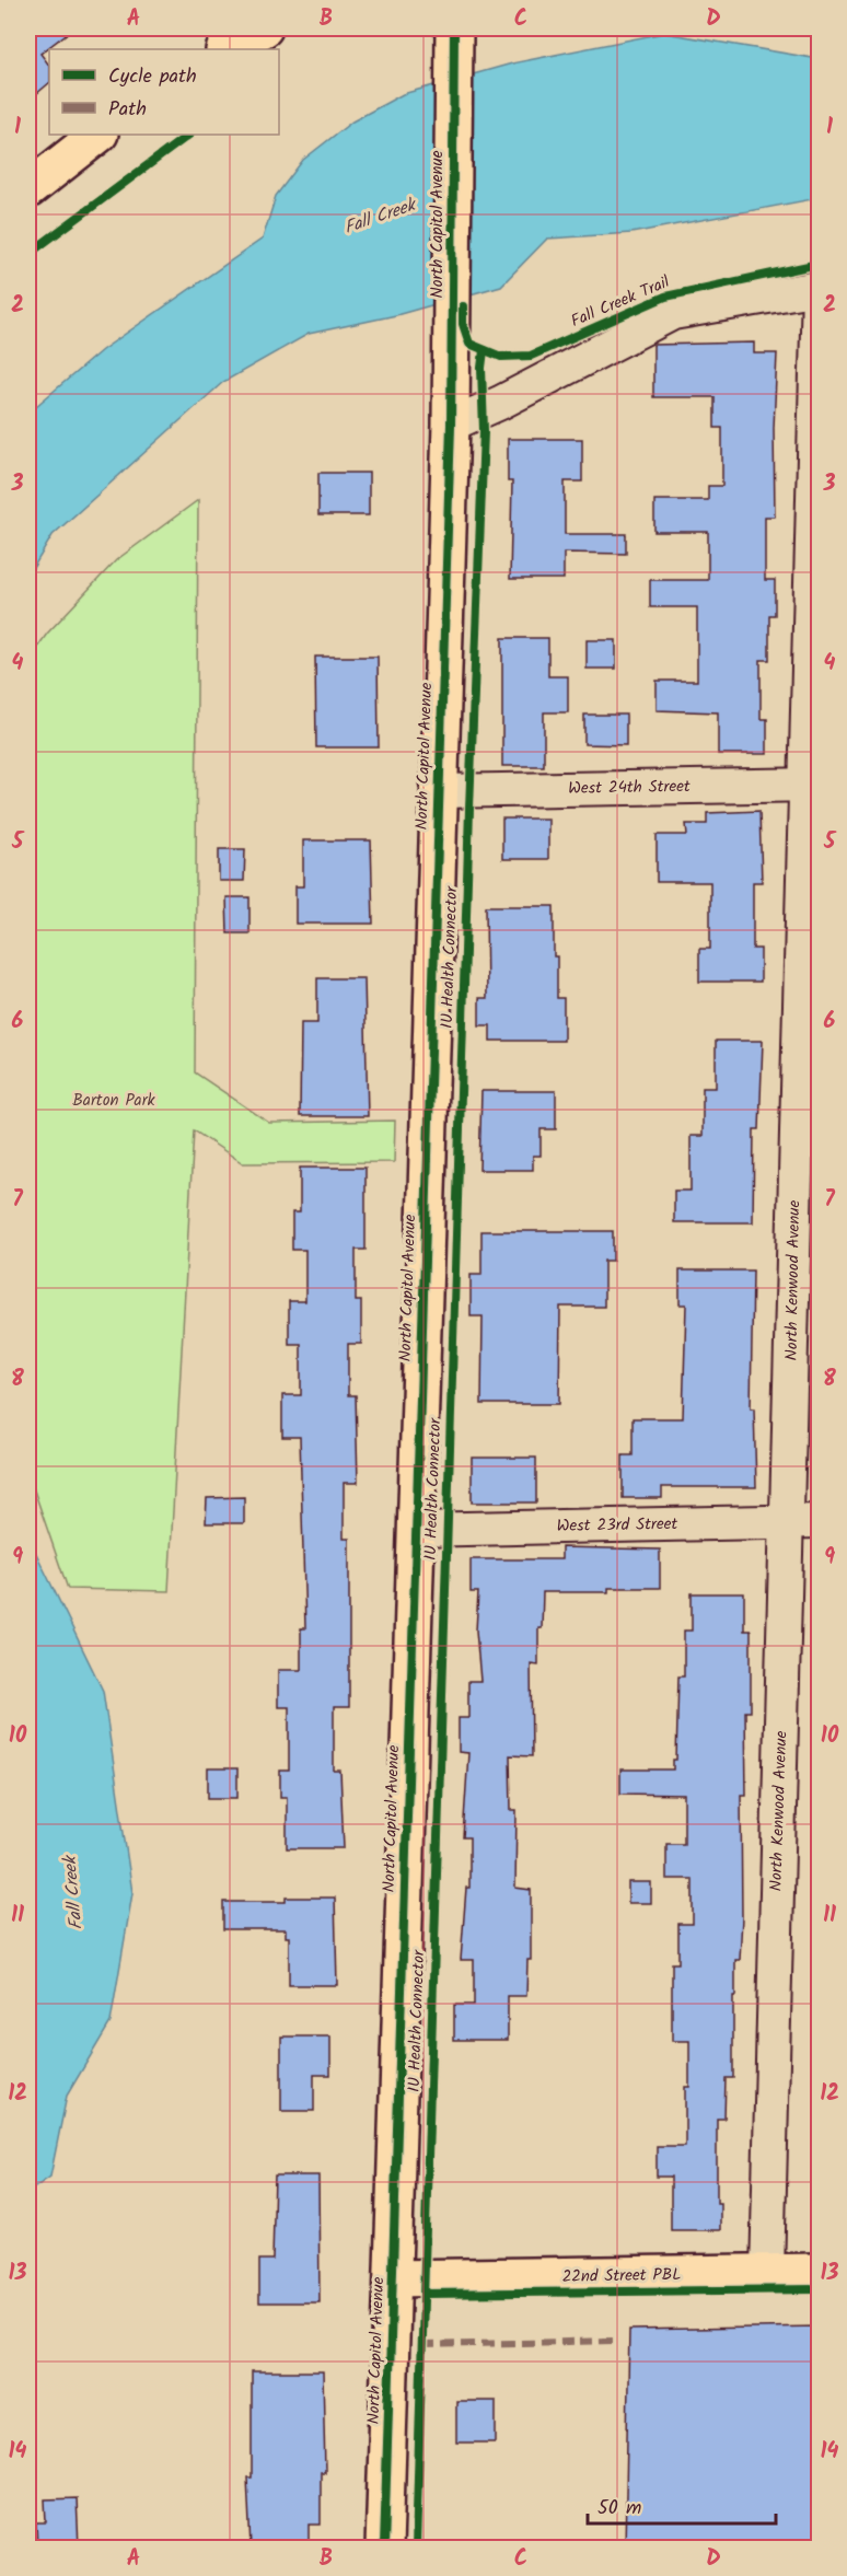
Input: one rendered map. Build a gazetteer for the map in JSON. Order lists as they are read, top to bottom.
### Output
{
  "streets": {
    "main road": ["North Capitol Avenue"],
    "street": ["West 24th Street", "North Kenwood Avenue", "West 23rd Street"],
    "cycle path": ["Fall Creek Trail", "IU Health Connector", "22nd Street PBL"]
  },
  "crossings": [
    ["North Capitol Avenue", "West 24th Street"],
    ["North Capitol Avenue", "West 23rd Street"],
    ["West 24th Street", "North Kenwood Avenue"],
    ["North Kenwood Avenue", "West 23rd Street"]
  ],
  "water": ["Fall Creek"],
  "parks": ["Barton Park"],
  "legend": ["Cycle path", "Path"],
  "scale_bar": "50 m",
  "grid": {
    "columns": [
      "A",
      "B",
      "C",
      "D"
    ],
    "rows": [
      "1",
      "2",
      "3",
      "4",
      "5",
      "6",
      "7",
      "8",
      "9",
      "10",
      "11",
      "12",
      "13",
      "14"
    ]
  }
}
